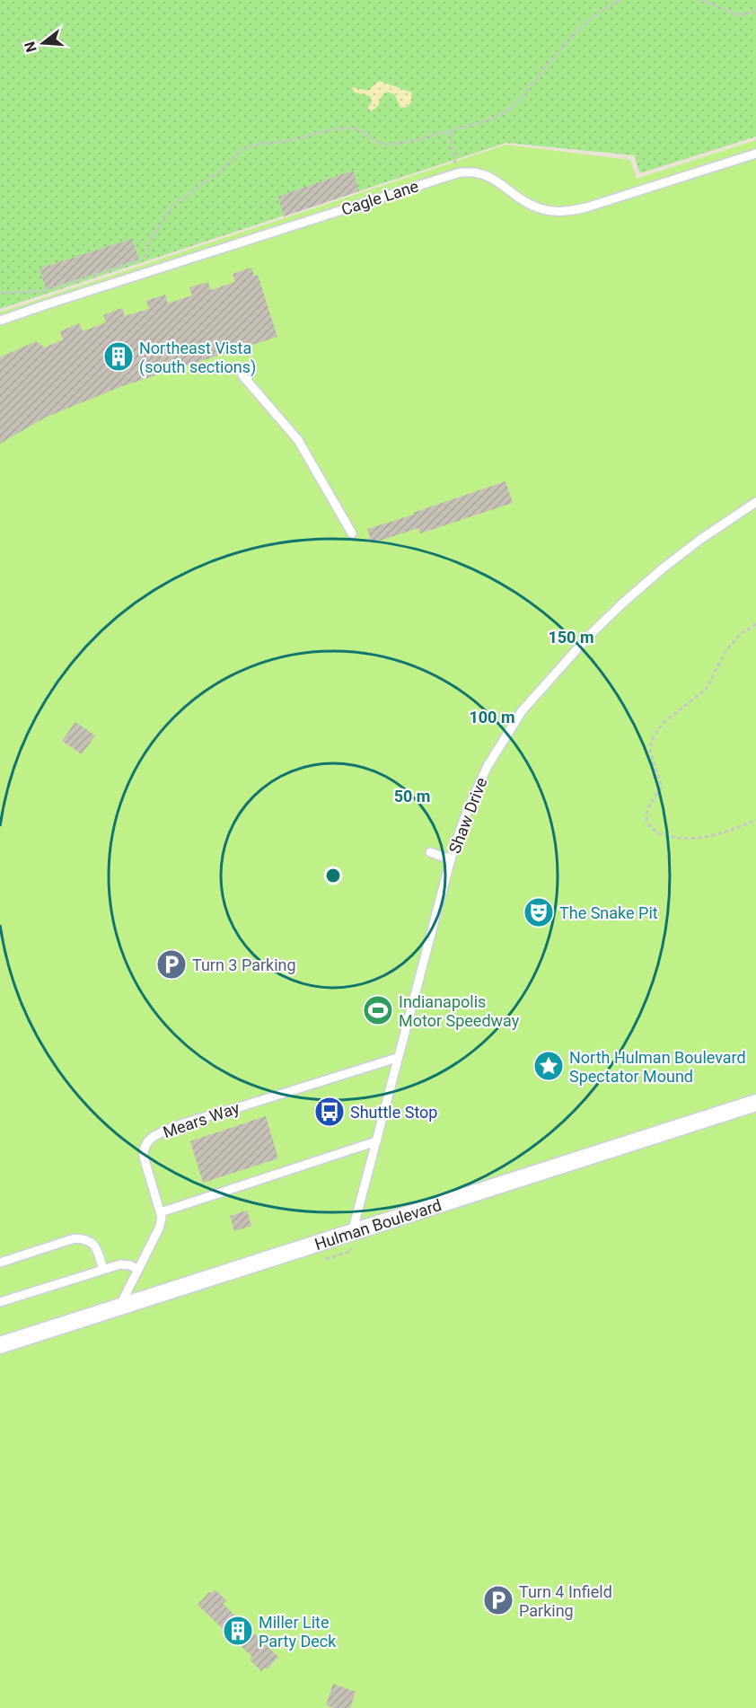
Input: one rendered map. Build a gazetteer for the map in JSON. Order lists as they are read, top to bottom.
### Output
{
  "streets": {
    "street": ["Hulman Boulevard"],
    "lane": ["Cagle Lane", "Shaw Drive", "Mears Way"]
  },
  "crossings": [
    ["Shaw Drive", "Mears Way"],
    ["Shaw Drive", "Hulman Boulevard"]
  ],
  "places": {
    "building": ["Northeast Vista (south sections)", "Miller Lite Party Deck"],
    "theatre": ["The Snake Pit"],
    "parking": ["Turn 3 Parking", "Turn 4 Infield Parking"],
    "sports": ["Indianapolis Motor Speedway"],
    "place": ["North Hulman Boulevard Spectator Mound"],
    "bus stop": ["Shuttle Stop"]
  },
  "north": "left",
  "rings": ["150 m", "100 m", "50 m"]
}
